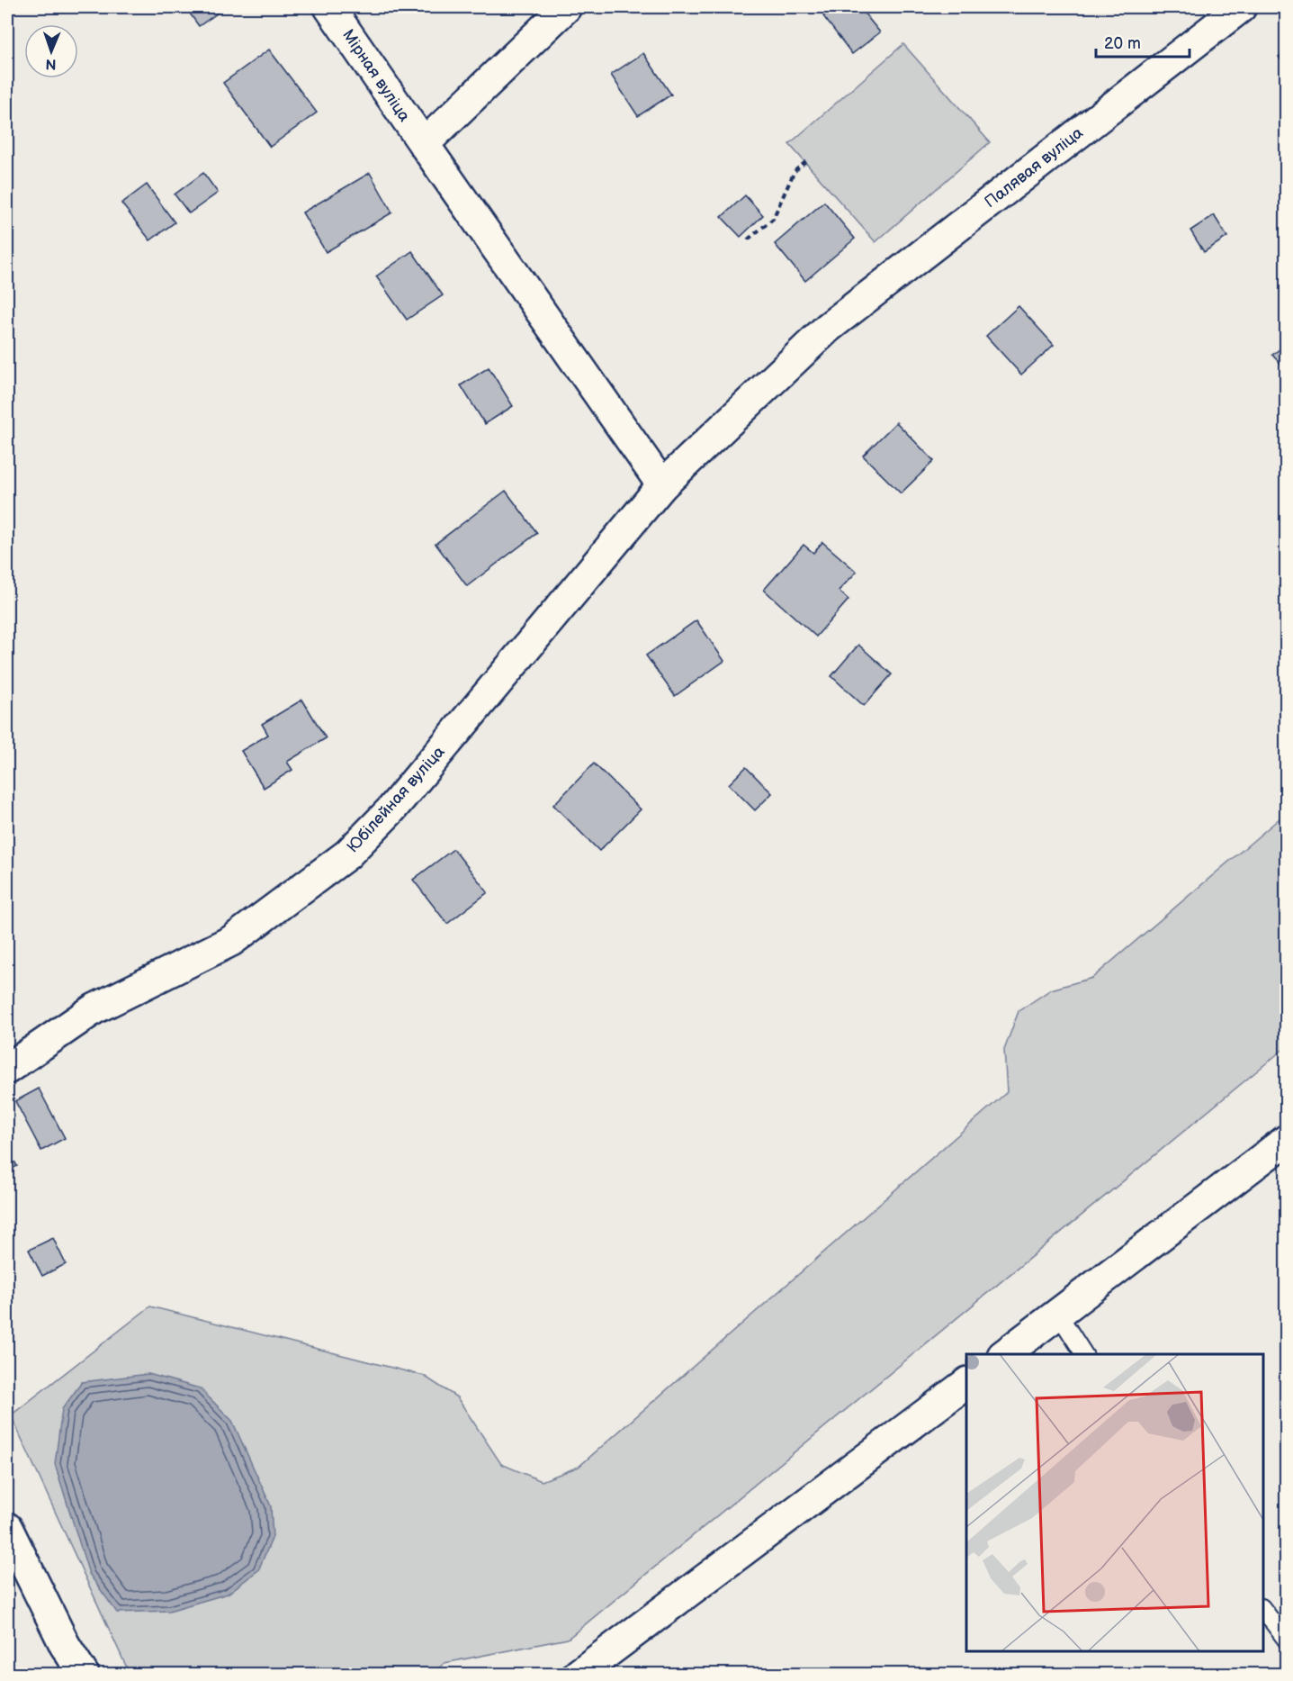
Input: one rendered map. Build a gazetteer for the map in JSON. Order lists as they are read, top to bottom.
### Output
{
  "streets": {
    "street": ["Мірная вуліца", "Палявая вуліца", "Юбілейная вуліца"]
  },
  "crossings": [
    ["Мірная вуліца", "Палявая вуліца"],
    ["Мірная вуліца", "Юбілейная вуліца"],
    ["Палявая вуліца", "Юбілейная вуліца"]
  ],
  "scale_bar": "20 m",
  "north": "bottom"
}
